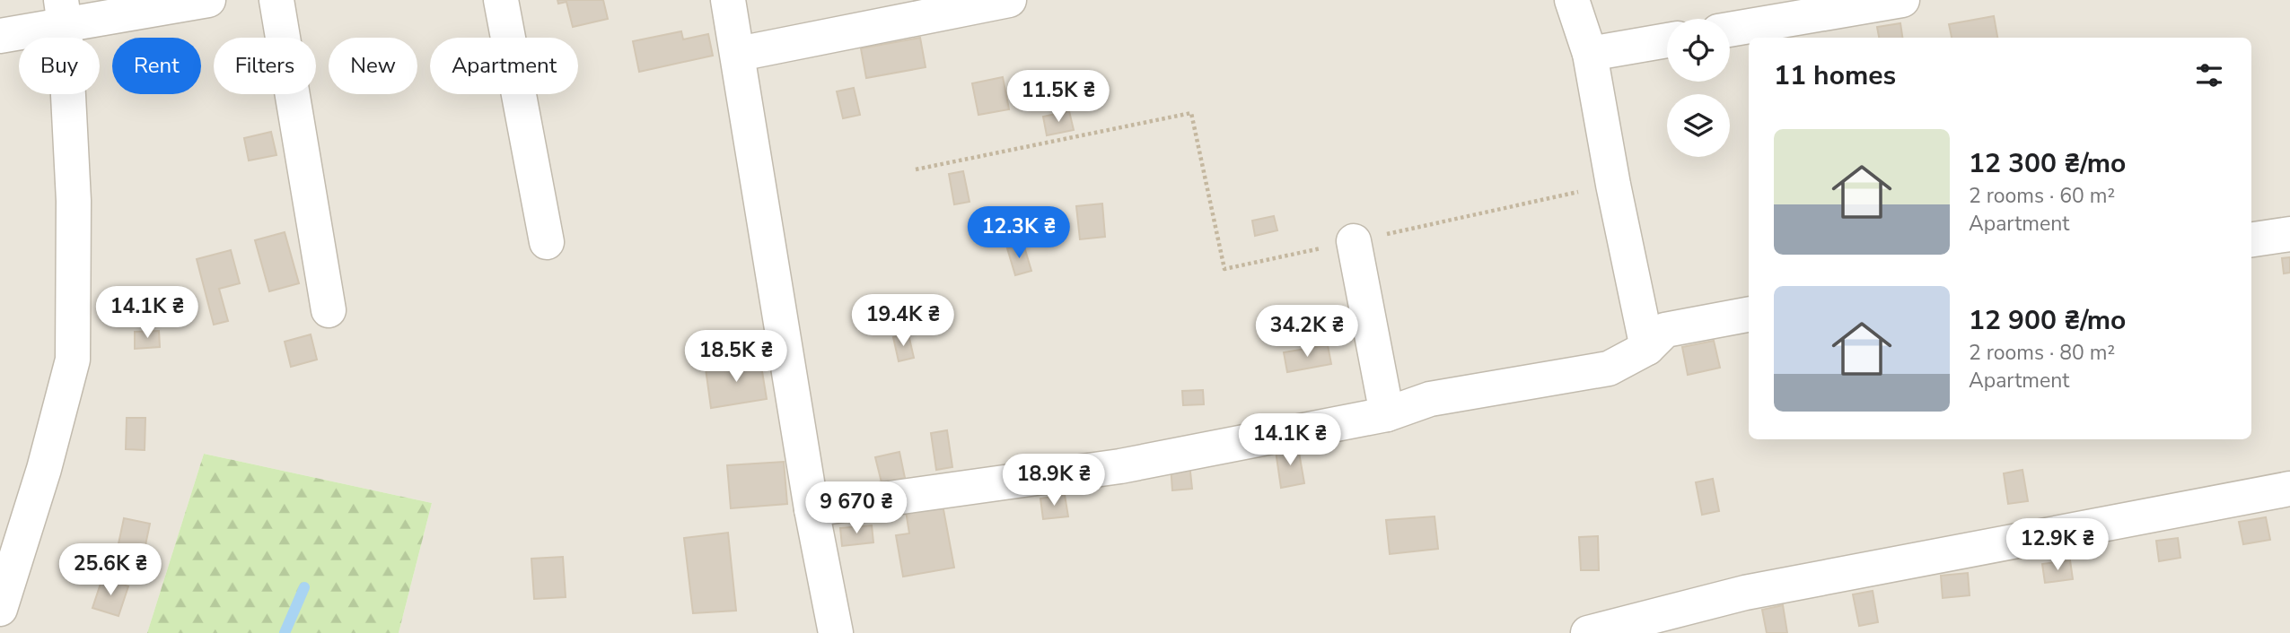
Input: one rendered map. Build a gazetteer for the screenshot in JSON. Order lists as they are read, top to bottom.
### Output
{
  "page": {
    "chip": [
      "Buy",
      "Rent",
      "Filters",
      "New",
      "Apartment"
    ],
    "heading": "11 homes",
    "price": [
      "11.5K ₴",
      "12.3K ₴",
      "14.1K ₴",
      "19.4K ₴",
      "34.2K ₴",
      "18.5K ₴",
      "14.1K ₴",
      "18.9K ₴",
      "9 670 ₴",
      "12.9K ₴",
      "25.6K ₴"
    ],
    "list": [
      {
        "name": "12 300 ₴/mo",
        "note": "2 rooms · 60 m² · Apartment"
      },
      {
        "name": "12 900 ₴/mo",
        "note": "2 rooms · 80 m² · Apartment"
      }
    ]
  }
}
